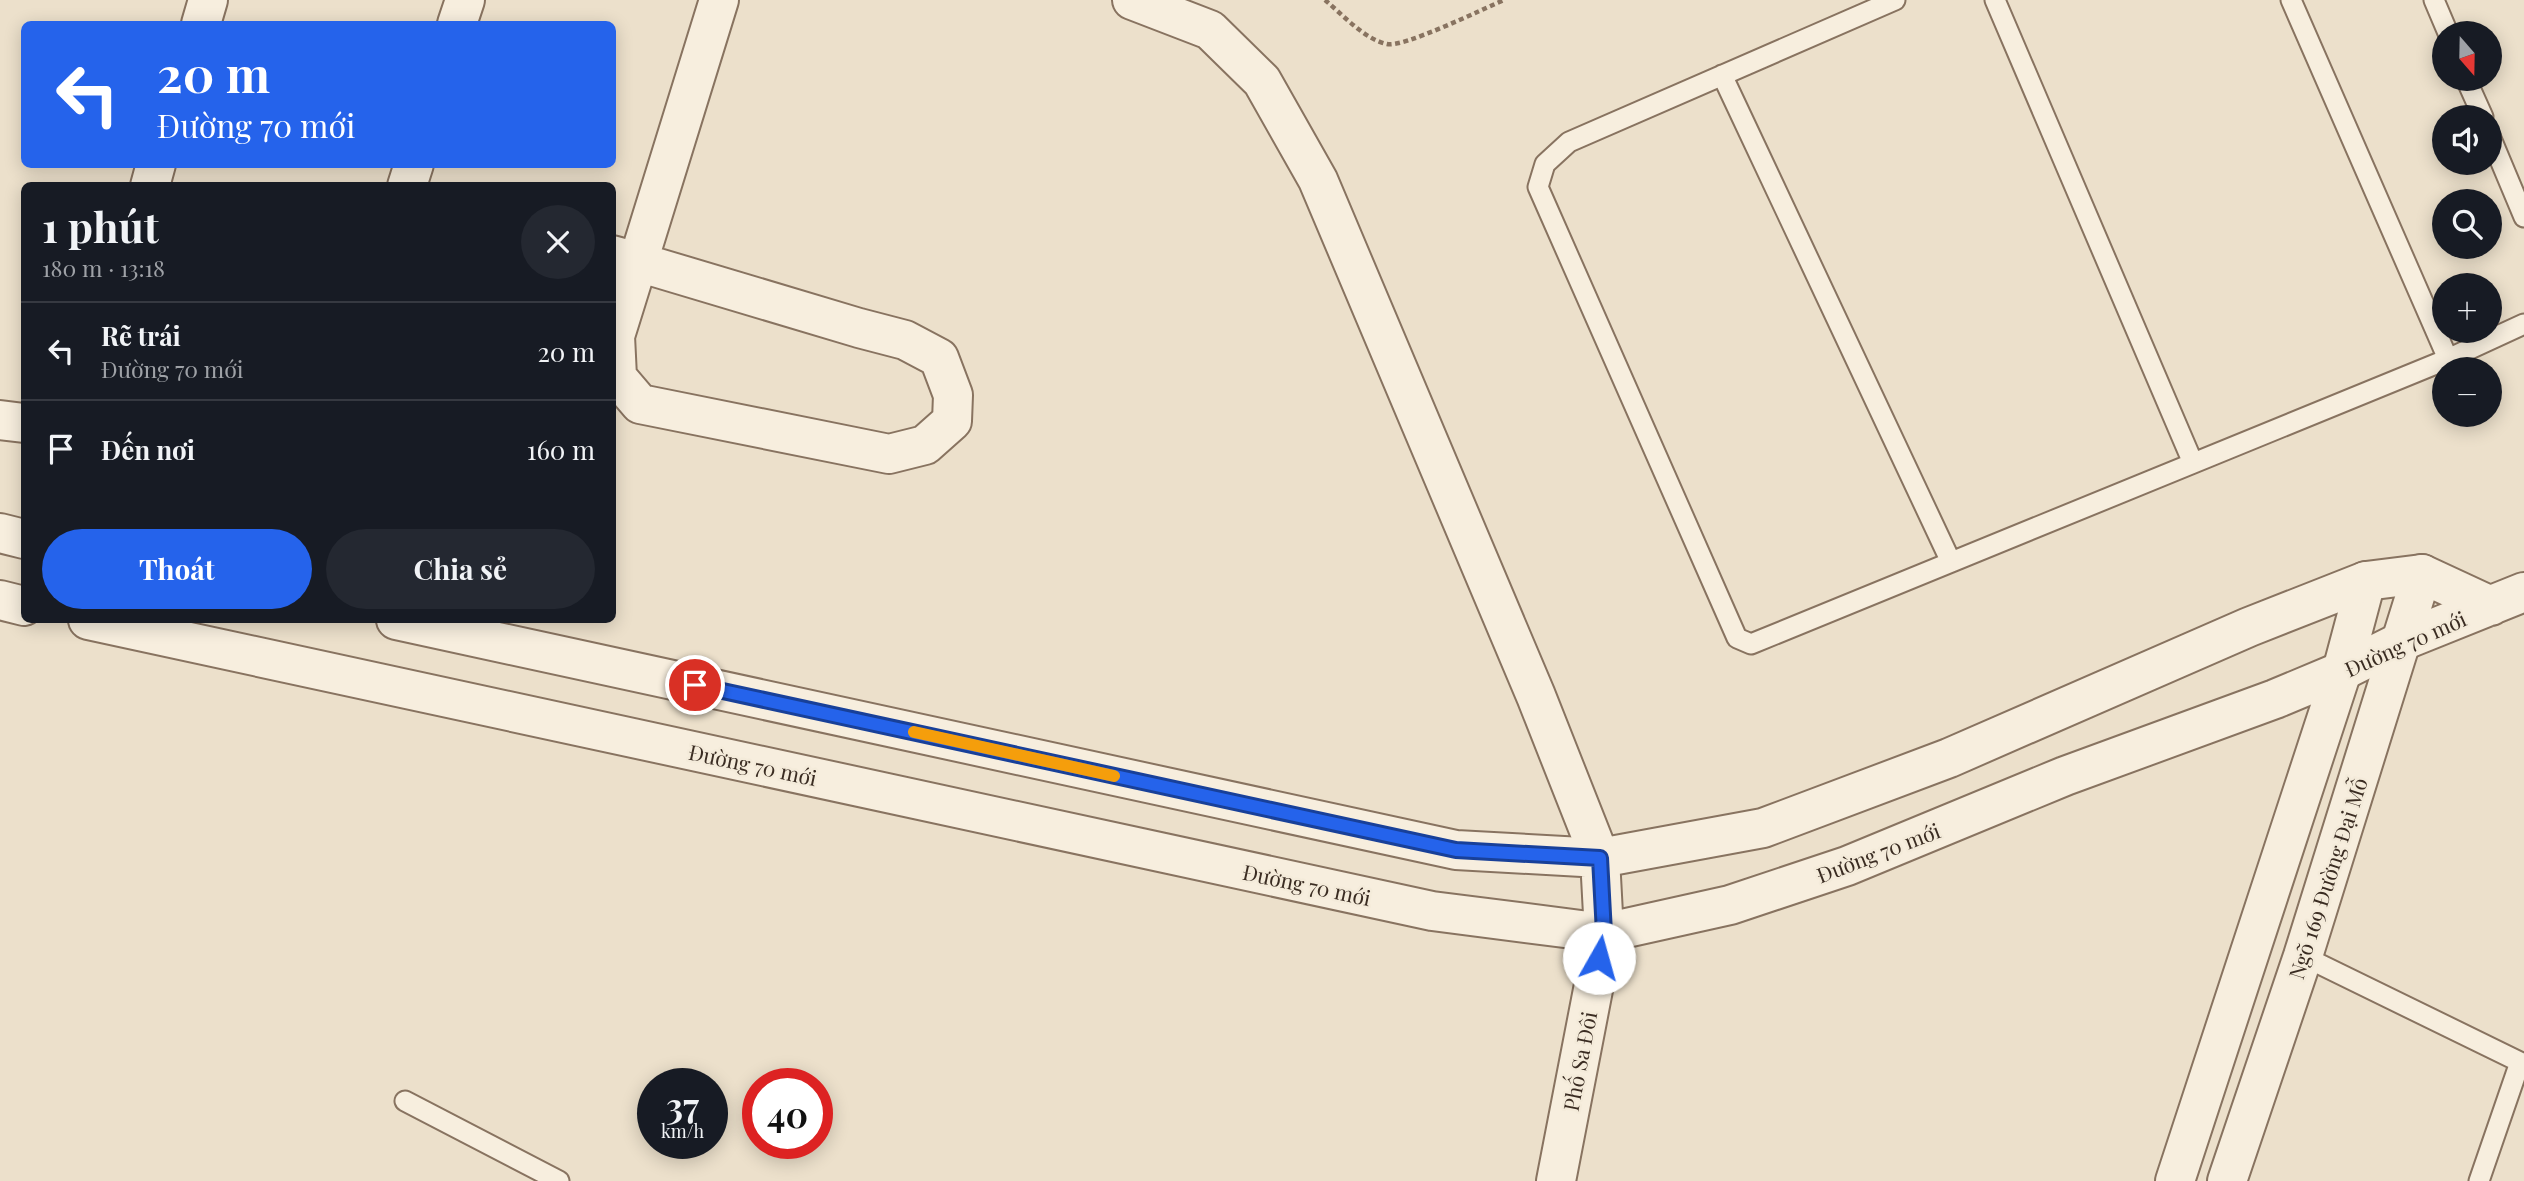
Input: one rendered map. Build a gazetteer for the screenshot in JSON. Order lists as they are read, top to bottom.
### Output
{
  "streets": {
    "street": ["Đường 70 mới", "Ngõ 169 Đường Đại Mỗ", "Phố Sa Đôi"]
  },
  "crossings": [
    ["Đường 70 mới", "Ngõ 169 Đường Đại Mỗ"],
    ["Đường 70 mới", "Phố Sa Đôi"]
  ],
  "north": "bottom",
  "page": {
    "map_buttons": ["+", "−"],
    "turn": ["20 m", "Đường 70 mới"],
    "heading": ["1 phút", "180 m · 13:18"],
    "list": [
      {
        "name": "Rẽ trái",
        "note": "Đường 70 mới",
        "value": "20 m"
      },
      {
        "name": "Đến nơi",
        "value": "160 m"
      }
    ],
    "buttons": ["Thoát", "Chia sẻ"],
    "speed": "37 km/h",
    "limit": "40"
  }
}
